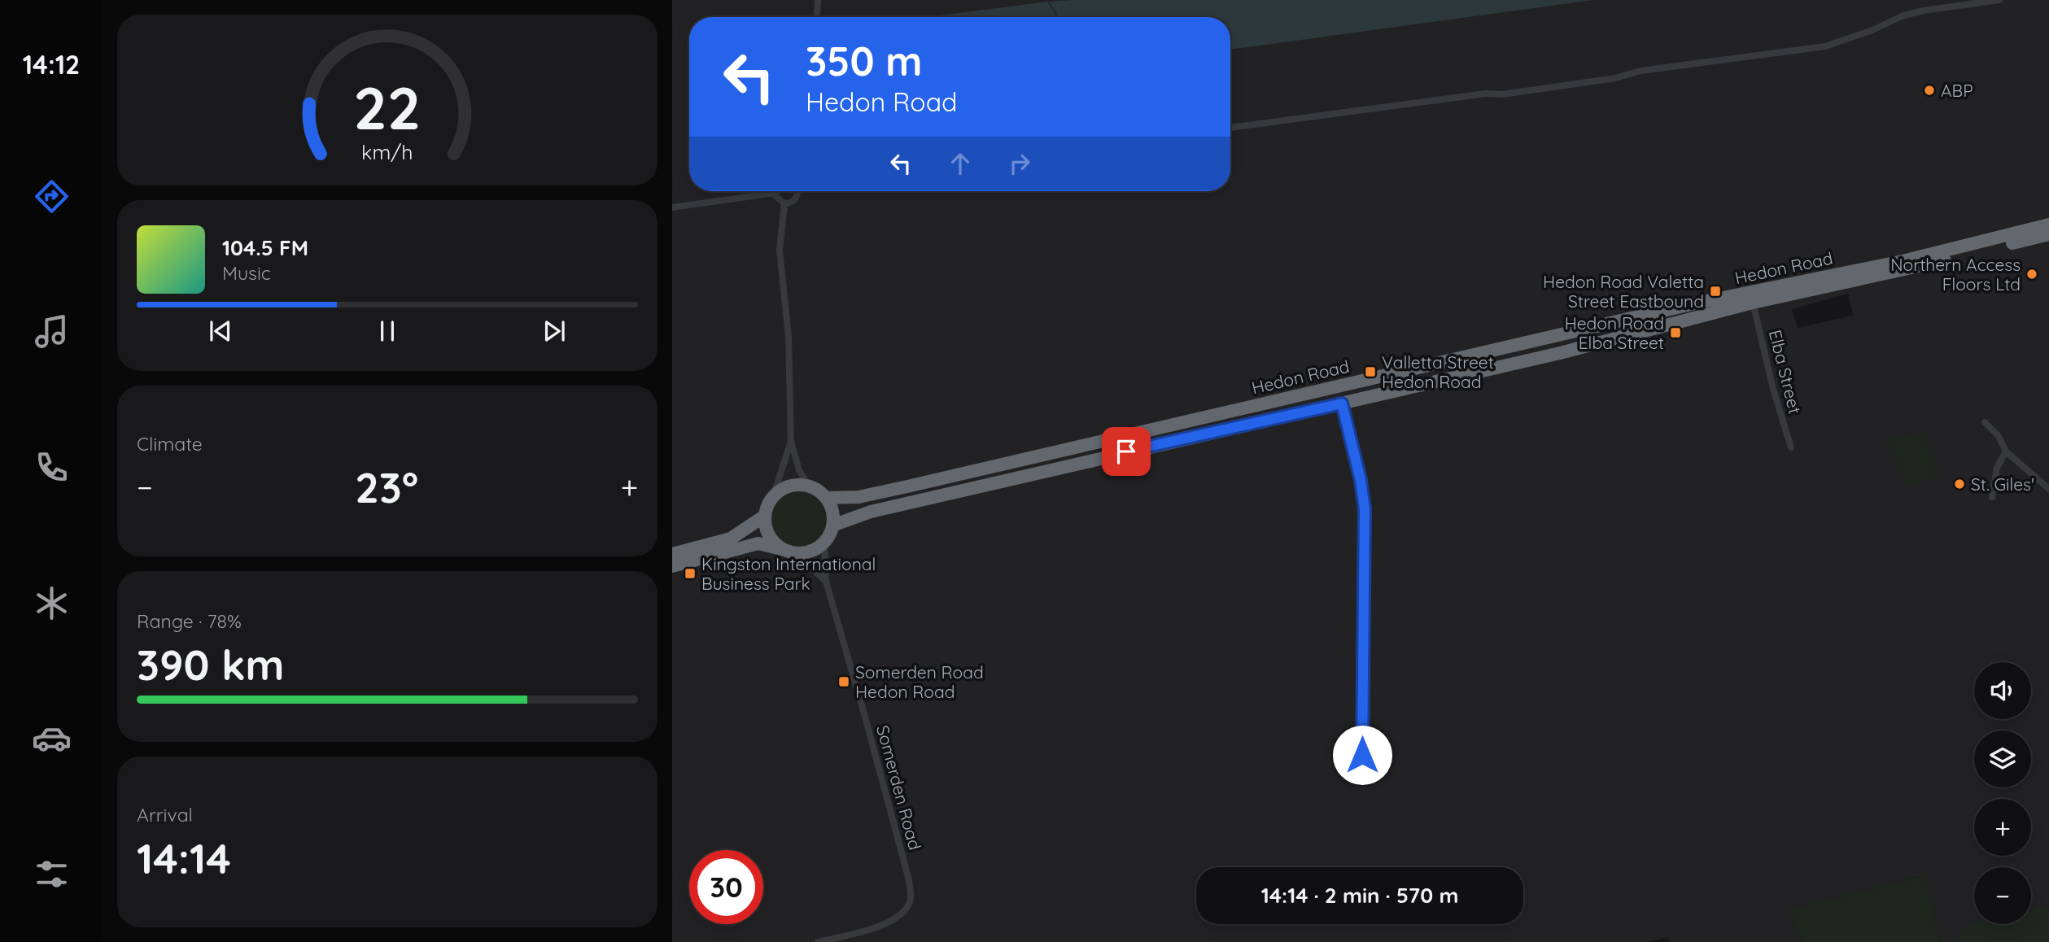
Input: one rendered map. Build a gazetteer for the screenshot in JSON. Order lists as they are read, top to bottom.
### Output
{
  "streets": {
    "highway": ["Hedon Road"],
    "street": ["Elba Street", "Somerden Road"]
  },
  "crossings": [
    ["Hedon Road", "Elba Street"],
    ["Hedon Road", "Somerden Road"]
  ],
  "places": {
    "other": ["ABP", "Northern Access Floors Ltd", "St. Giles'"],
    "transit": [
      "Hedon Road Valetta Street Eastbound",
      "Hedon Road Elba Street",
      "Valletta Street Hedon Road",
      "Kingston International Business Park",
      "Somerden Road Hedon Road"
    ]
  },
  "page": {
    "tabs": "14:12",
    "turn": ["350 m", "Hedon Road"],
    "song": ["104.5 FM", "Music"],
    "tile": [
      "Climate",
      ["Range · 78%", "390 km"],
      ["Arrival", "14:14"]
    ],
    "heat": ["−", "23°", "+"],
    "map_buttons": ["+", "−"],
    "limit": "30",
    "trip": "14:14 · 2 min · 570 m",
    "gauge": ["22", "km/h"]
  }
}
